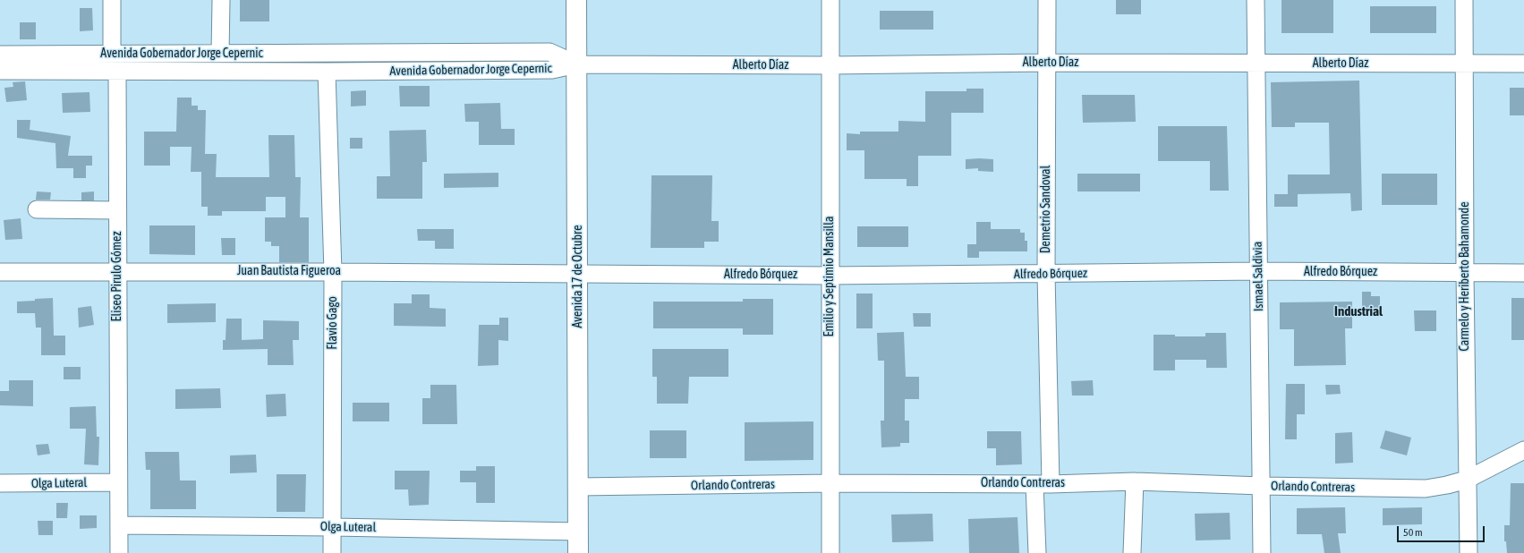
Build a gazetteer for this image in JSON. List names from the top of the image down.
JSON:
{
  "streets": {
    "main road": ["Avenida 17 de Octubre"],
    "street": [
      "Avenida Gobernador Jorge Cepernic",
      "Alberto Díaz",
      "Demetrio Sandoval",
      "Juan Bautista Figueroa",
      "Alfredo Bórquez",
      "Eliseo Pirulo Gómez",
      "Emilio y Septimio Mansilla",
      "Ismael Saldivia",
      "Carmelo y Heriberto Bahamonde",
      "Flavio Gago",
      "Olga Luteral",
      "Orlando Contreras"
    ]
  },
  "crossings": [
    ["Avenida Gobernador Jorge Cepernic", "Alberto Díaz"],
    ["Avenida Gobernador Jorge Cepernic", "Eliseo Pirulo Gómez"],
    ["Avenida Gobernador Jorge Cepernic", "Avenida 17 de Octubre"],
    ["Avenida Gobernador Jorge Cepernic", "Flavio Gago"],
    ["Alberto Díaz", "Demetrio Sandoval"],
    ["Alberto Díaz", "Avenida 17 de Octubre"],
    ["Alberto Díaz", "Emilio y Septimio Mansilla"],
    ["Alberto Díaz", "Ismael Saldivia"],
    ["Alberto Díaz", "Carmelo y Heriberto Bahamonde"],
    ["Demetrio Sandoval", "Alfredo Bórquez"],
    ["Demetrio Sandoval", "Orlando Contreras"],
    ["Juan Bautista Figueroa", "Alfredo Bórquez"],
    ["Juan Bautista Figueroa", "Eliseo Pirulo Gómez"],
    ["Juan Bautista Figueroa", "Avenida 17 de Octubre"],
    ["Juan Bautista Figueroa", "Flavio Gago"],
    ["Alfredo Bórquez", "Avenida 17 de Octubre"],
    ["Alfredo Bórquez", "Emilio y Septimio Mansilla"],
    ["Alfredo Bórquez", "Ismael Saldivia"],
    ["Alfredo Bórquez", "Carmelo y Heriberto Bahamonde"],
    ["Eliseo Pirulo Gómez", "Olga Luteral"],
    ["Avenida 17 de Octubre", "Olga Luteral"],
    ["Avenida 17 de Octubre", "Orlando Contreras"],
    ["Emilio y Septimio Mansilla", "Orlando Contreras"],
    ["Ismael Saldivia", "Orlando Contreras"],
    ["Carmelo y Heriberto Bahamonde", "Orlando Contreras"],
    ["Flavio Gago", "Olga Luteral"]
  ],
  "districts": ["Industrial"],
  "scale_bar": "50 m"
}
